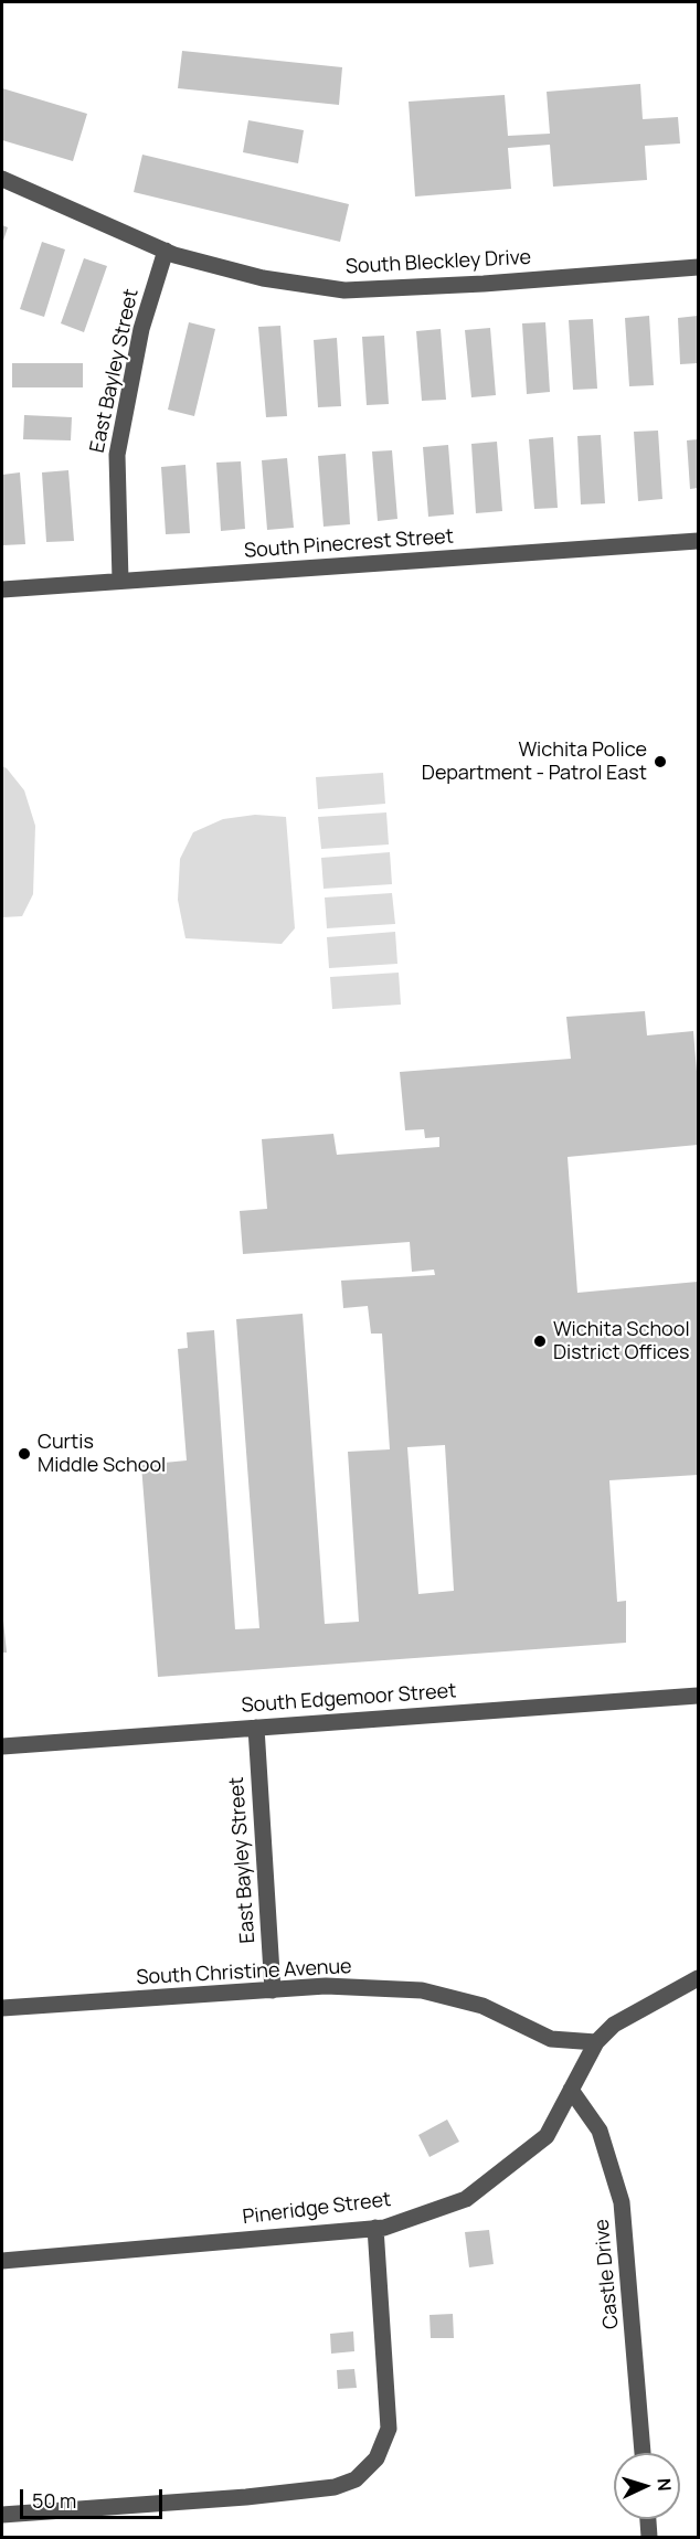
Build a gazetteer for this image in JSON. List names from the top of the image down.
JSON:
{
  "streets": {
    "street": [
      "South Bleckley Drive",
      "East Bayley Street",
      "South Pinecrest Street",
      "South Edgemoor Street",
      "South Christine Avenue",
      "Pineridge Street",
      "Castle Drive"
    ]
  },
  "crossings": [
    ["South Bleckley Drive", "East Bayley Street"],
    ["East Bayley Street", "South Pinecrest Street"],
    ["East Bayley Street", "South Edgemoor Street"],
    ["East Bayley Street", "South Christine Avenue"],
    ["South Christine Avenue", "Pineridge Street"],
    ["Pineridge Street", "Castle Drive"]
  ],
  "places": ["Wichita Police Department - Patrol East", "Wichita School District Offices", "Curtis Middle School"],
  "scale_bar": "50 m",
  "north": "right"
}
